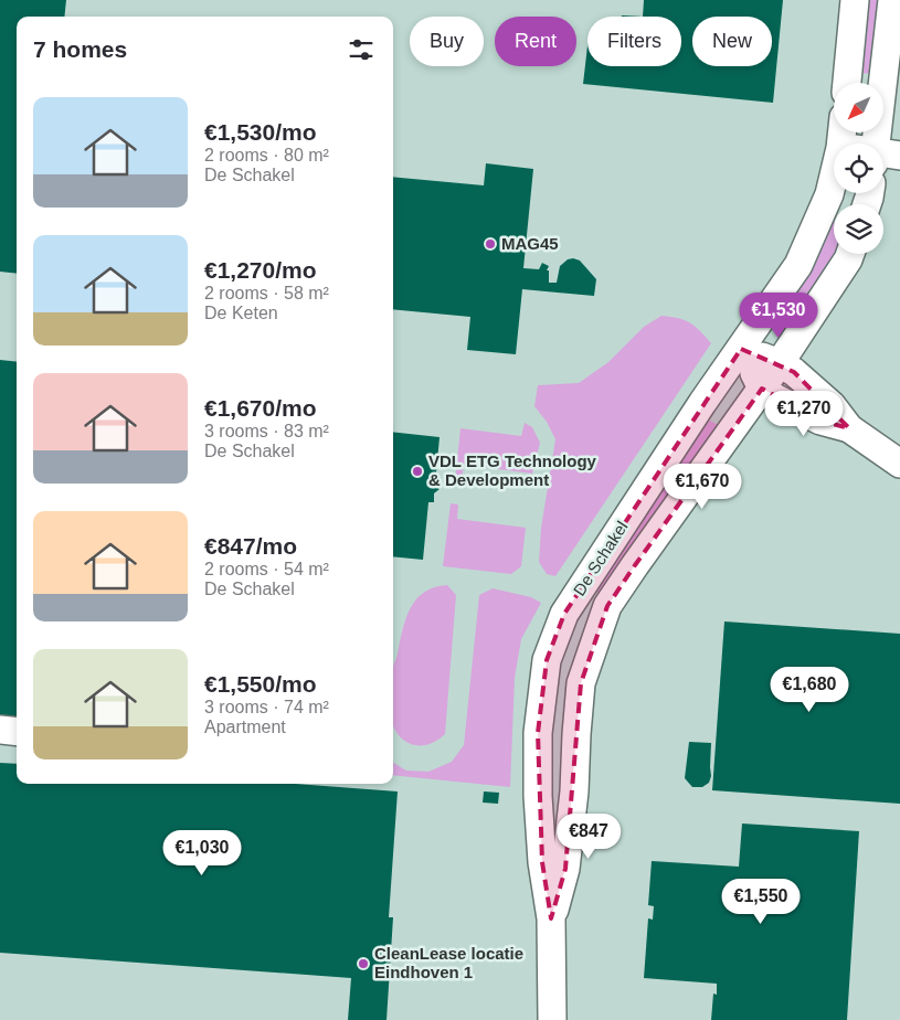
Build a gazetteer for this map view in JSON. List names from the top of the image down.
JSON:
{
  "streets": {
    "street": ["De Schakel"]
  },
  "places": ["MAG45", "VDL ETG Technology & Development", "CleanLease locatie Eindhoven 1"],
  "north": "bottom left",
  "page": {
    "chip": [
      "Buy",
      "Rent",
      "Filters",
      "New"
    ],
    "heading": "7 homes",
    "list": [
      {
        "name": "€1,530/mo",
        "note": "2 rooms · 80 m² · De Schakel"
      },
      {
        "name": "€1,270/mo",
        "note": "2 rooms · 58 m² · De Keten"
      },
      {
        "name": "€1,670/mo",
        "note": "3 rooms · 83 m² · De Schakel"
      },
      {
        "name": "€847/mo",
        "note": "2 rooms · 54 m² · De Schakel"
      },
      {
        "name": "€1,550/mo",
        "note": "3 rooms · 74 m² · Apartment"
      }
    ],
    "price": [
      "€1,530",
      "€1,270",
      "€1,670",
      "€1,680",
      "€847",
      "€1,030",
      "€1,550"
    ]
  }
}
